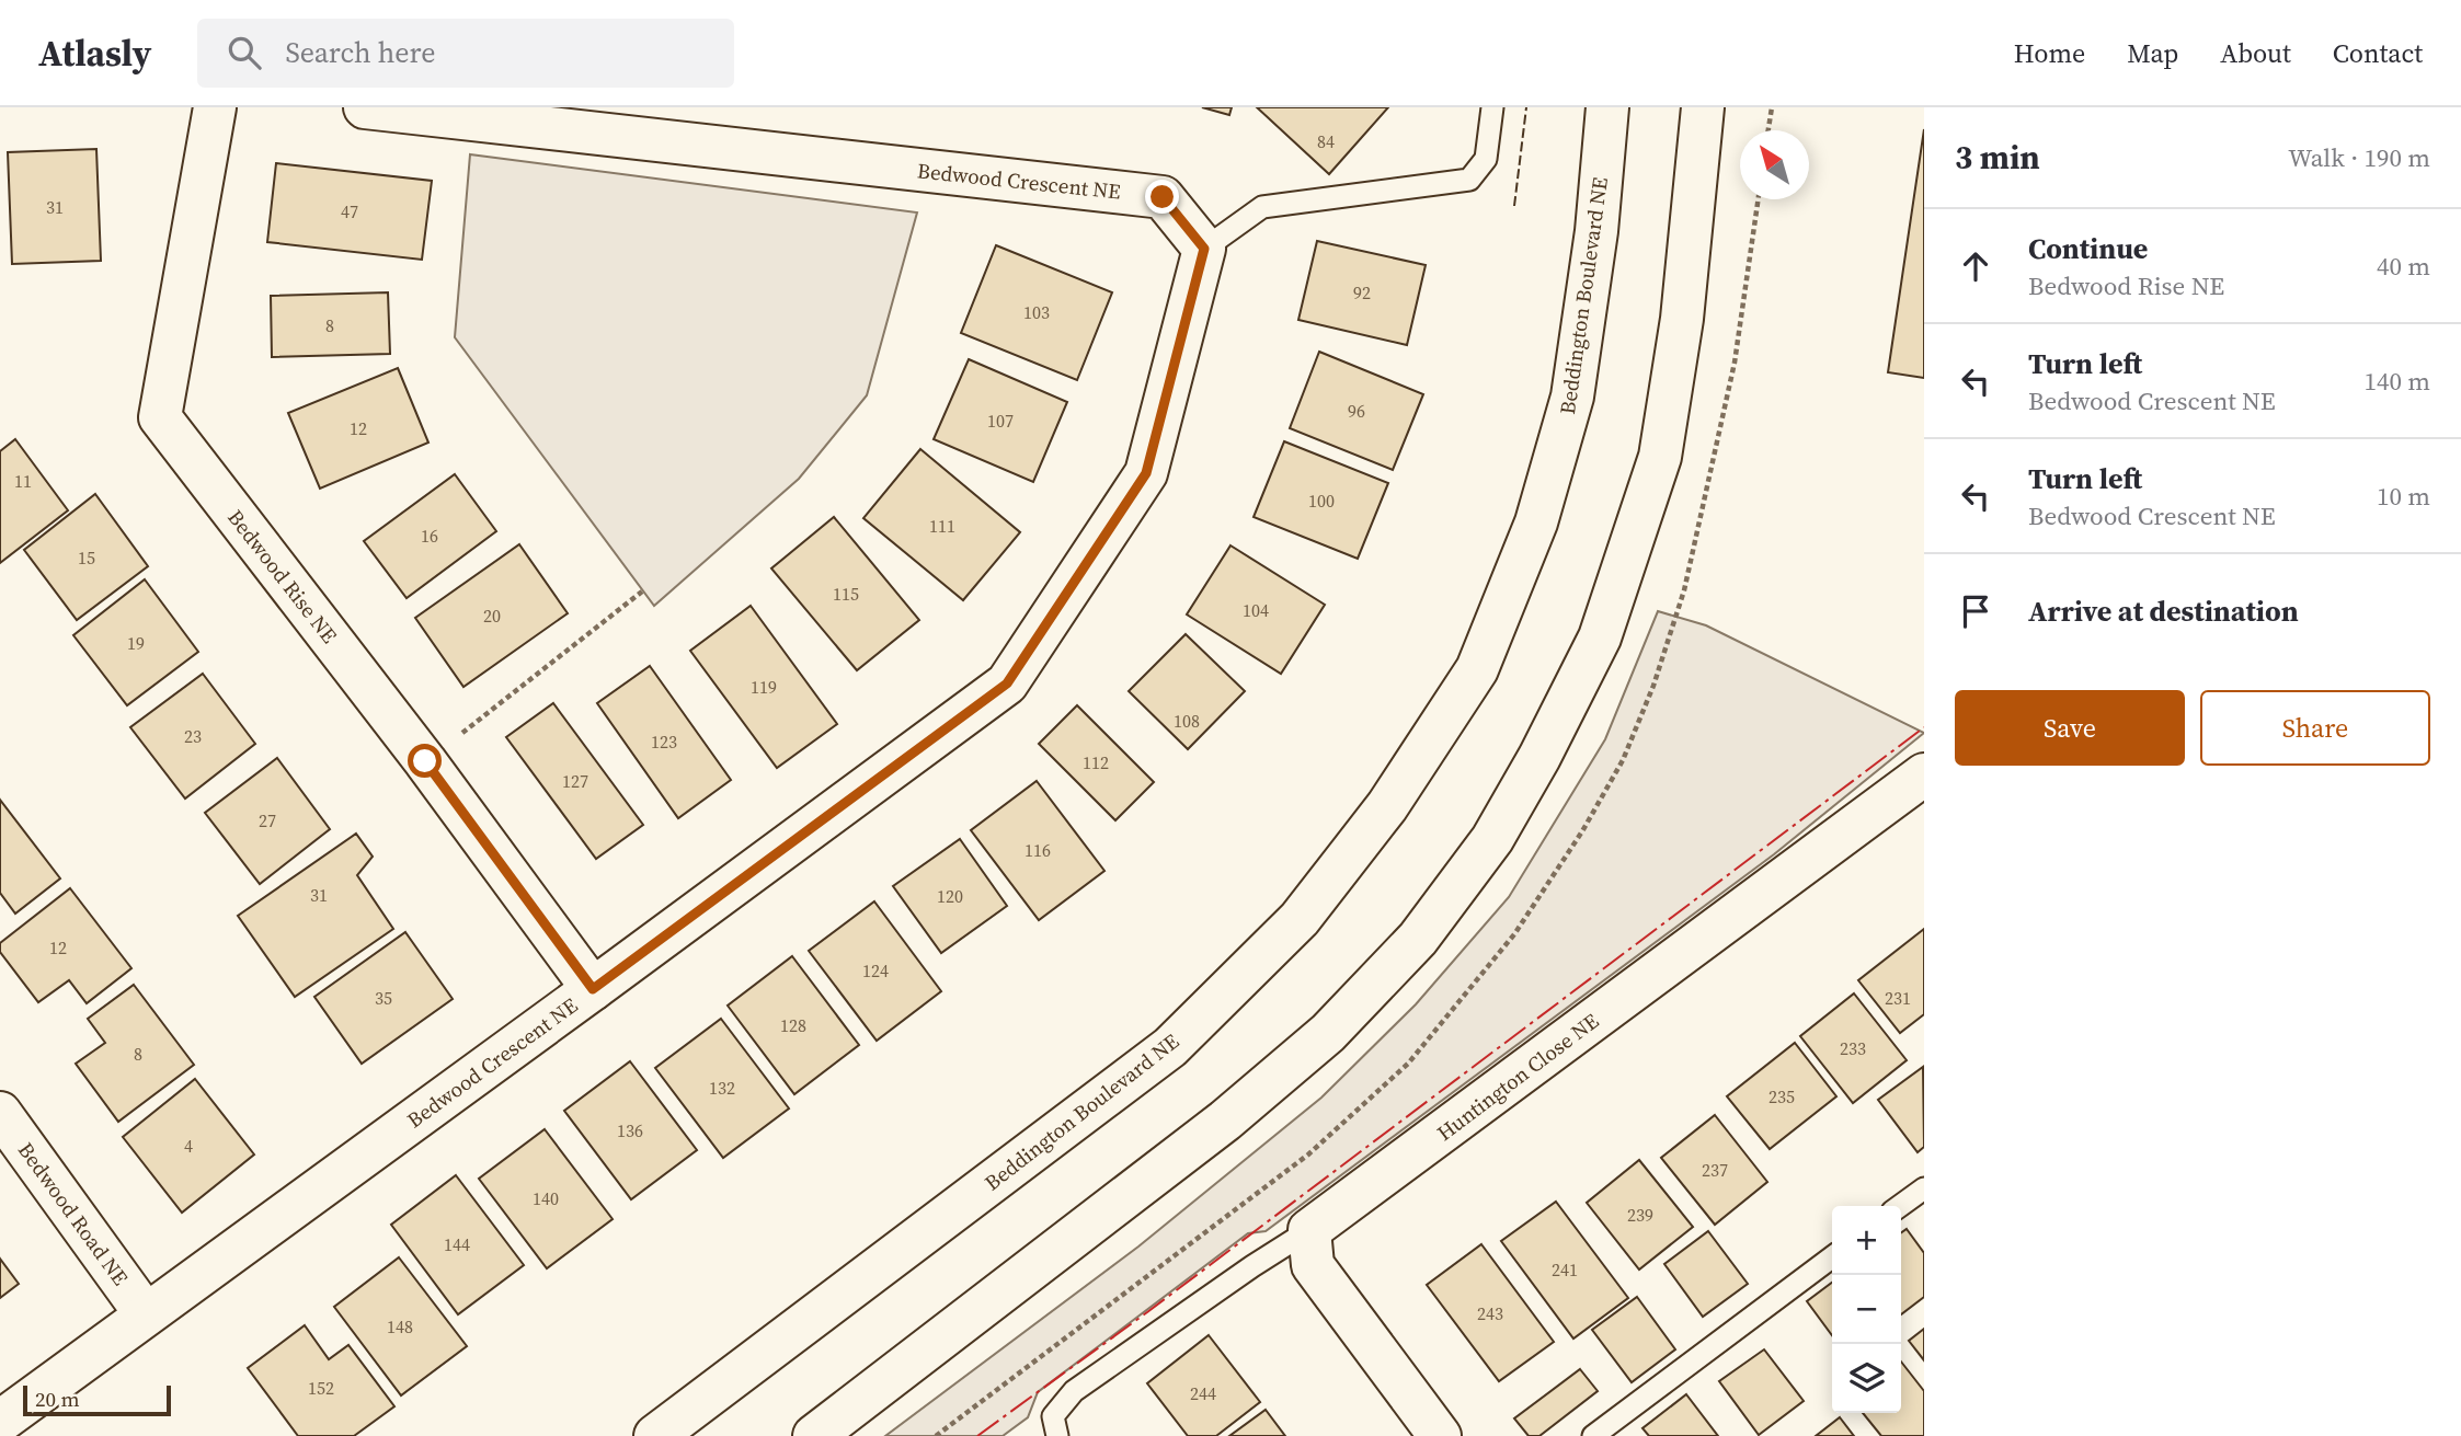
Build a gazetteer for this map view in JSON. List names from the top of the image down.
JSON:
{
  "streets": {
    "street": [
      "Bedwood Crescent NE",
      "Beddington Boulevard NE",
      "Bedwood Rise NE",
      "Huntington Close NE",
      "Bedwood Road NE"
    ]
  },
  "crossings": [
    ["Bedwood Crescent NE", "Bedwood Rise NE"],
    ["Bedwood Crescent NE", "Bedwood Road NE"]
  ],
  "house_numbers": [
    "84",
    "31",
    "47",
    "92",
    "103",
    "8",
    "96",
    "107",
    "12",
    "11",
    "100",
    "111",
    "16",
    "15",
    "115",
    "104",
    "20",
    "19",
    "119",
    "108",
    "23",
    "123",
    "112",
    "127",
    "27",
    "116",
    "31",
    "120",
    "12",
    "124",
    "35",
    "231",
    "128",
    "233",
    "8",
    "132",
    "235",
    "136",
    "4",
    "237",
    "140",
    "239",
    "144",
    "241",
    "243",
    "148",
    "152",
    "244"
  ],
  "scale_bar": "20 m",
  "north": "top left",
  "page": {
    "header": "Atlasly",
    "search": "Search here",
    "nav": [
      "Home",
      "Map",
      "About",
      "Contact"
    ],
    "heading": ["3 min", "Walk · 190 m"],
    "list": [
      ["Continue", "Bedwood Rise NE", "40 m"],
      ["Turn left", "Bedwood Crescent NE", "140 m"],
      ["Turn left", "Bedwood Crescent NE", "10 m"],
      "Arrive at destination"
    ],
    "buttons": ["Save", "Share"],
    "map_buttons": ["+", "−"],
    "scale": "20 m"
  }
}
